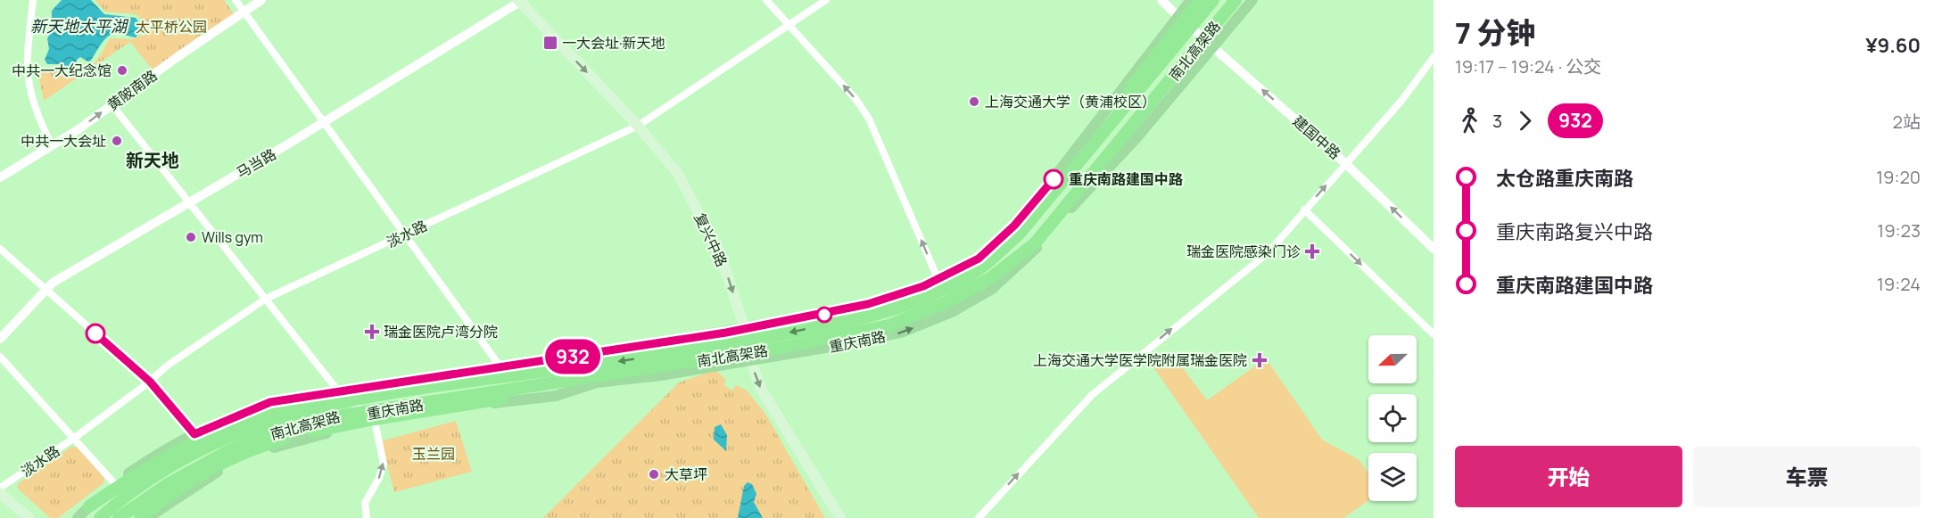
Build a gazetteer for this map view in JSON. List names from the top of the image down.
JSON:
{
  "streets": {
    "highway": ["南北高架路"],
    "main road": ["复兴中路", "重庆南路"],
    "street": [
      "黄陂南路",
      "建国中路",
      "马当路",
      "淡水路"
    ]
  },
  "crossings": [
    ["南北高架路", "重庆南路"],
    ["建国中路", "重庆南路"],
    ["马当路", "复兴中路"],
    ["淡水路", "复兴中路"],
    ["复兴中路", "重庆南路"]
  ],
  "one_way": ["复兴中路"],
  "districts": ["新天地"],
  "water": ["新天地太平湖"],
  "parks": ["太平桥公园", "玉兰园"],
  "places": {
    "transit": ["一大会址·新天地"],
    "other": [
      "中共一大纪念馆",
      "上海交通大学（黄浦校区）",
      "中共一大会址",
      "重庆南路建国中路",
      "Wills gym",
      "大草坪"
    ],
    "health": ["瑞金医院感染门诊", "瑞金医院卢湾分院", "上海交通大学医学院附属瑞金医院"]
  },
  "lines": ["bus line 932"],
  "north": "left",
  "page": {
    "on_map": "932",
    "heading": ["7 分钟", "19:17 – 19:24 · 公交", "¥9.60"],
    "legs": ["3", "932", "2站"],
    "list": [
      {
        "name": "太仓路重庆南路",
        "value": "19:20"
      },
      {
        "name": "重庆南路复兴中路",
        "value": "19:23"
      },
      {
        "name": "重庆南路建国中路",
        "value": "19:24"
      }
    ],
    "buttons": ["开始", "车票"]
  }
}
